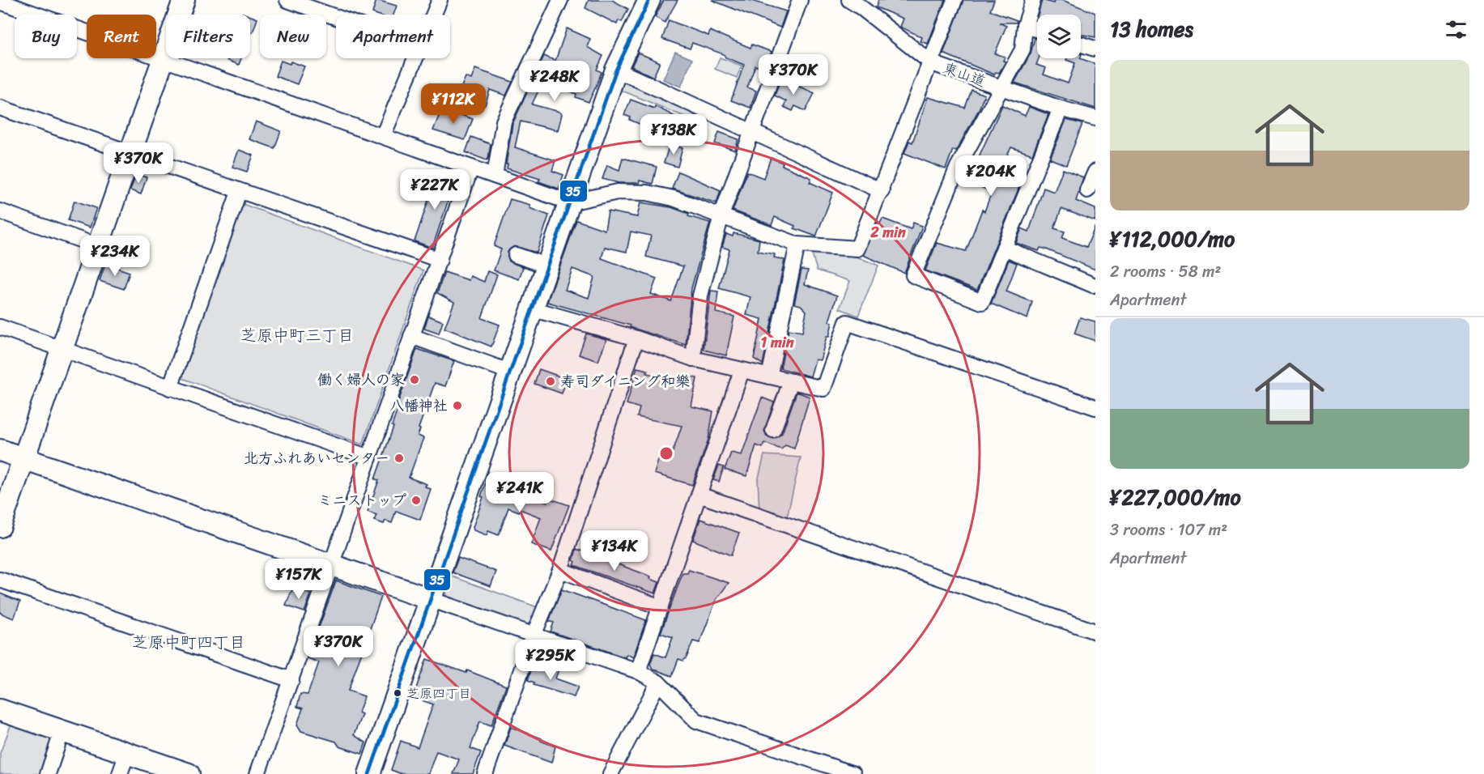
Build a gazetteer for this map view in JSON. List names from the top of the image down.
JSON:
{
  "streets": {
    "street": ["東山道"]
  },
  "districts": ["芝原中町三丁目", "芝原中町四丁目"],
  "places": [
    "働く婦人の家",
    "寿司ダイニング和樂",
    "八幡神社",
    "北方ふれあいセンター",
    "ミニストップ",
    "芝原四丁目"
  ],
  "lines": ["transit line 35"],
  "page": {
    "heading": "13 homes",
    "chip": [
      "Buy",
      "Rent",
      "Filters",
      "New",
      "Apartment"
    ],
    "price": [
      "¥370K",
      "¥248K",
      "¥112K",
      "¥138K",
      "¥370K",
      "¥204K",
      "¥227K",
      "¥234K",
      "¥241K",
      "¥134K",
      "¥157K",
      "¥370K",
      "¥295K"
    ],
    "list": [
      {
        "name": "¥112,000/mo",
        "note": "2 rooms · 58 m² · Apartment"
      },
      {
        "name": "¥227,000/mo",
        "note": "3 rooms · 107 m² · Apartment"
      }
    ]
  },
  "rings": ["2 min", "1 min"]
}
